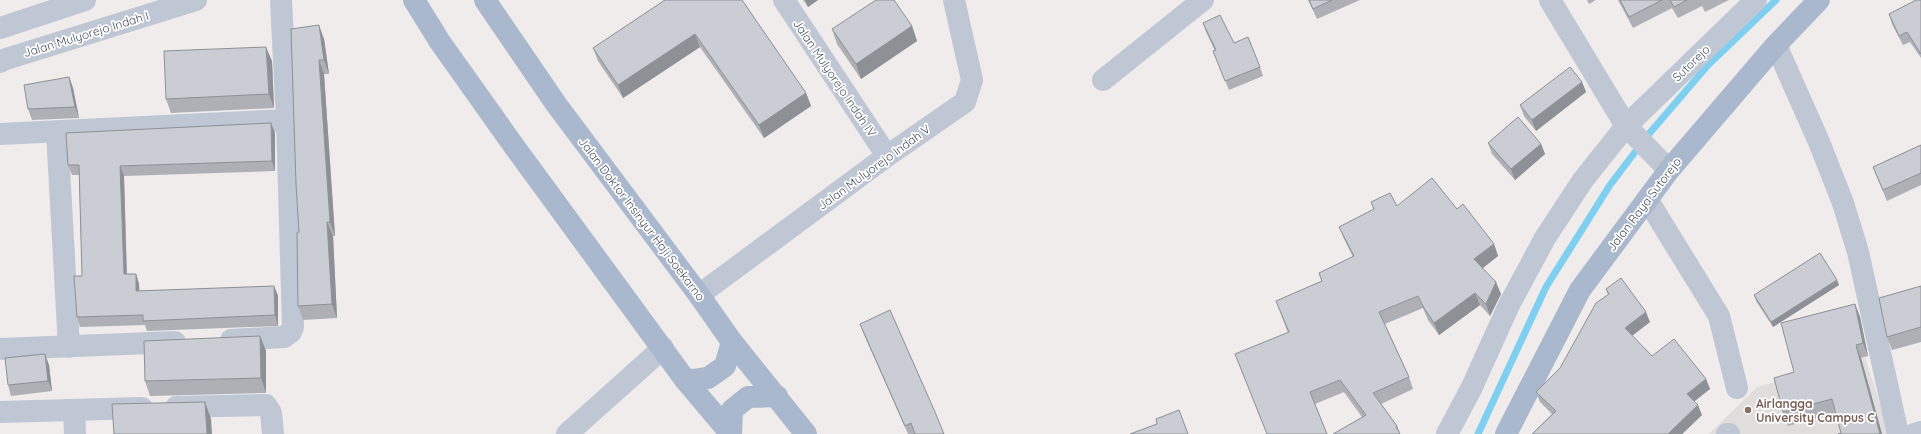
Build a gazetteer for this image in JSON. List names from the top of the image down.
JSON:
{
  "streets": {
    "main road": ["Jalan Raya Sutorejo", "Jalan Doktor Insinyur Haji Soekarno"],
    "street": [
      "Jalan Mulyorejo Indah I",
      "Sutorejo",
      "Jalan Mulyorejo Indah IV",
      "Jalan Mulyorejo Indah V"
    ]
  },
  "crossings": [
    ["Jalan Mulyorejo Indah IV", "Jalan Mulyorejo Indah V"],
    ["Jalan Mulyorejo Indah V", "Jalan Doktor Insinyur Haji Soekarno"]
  ],
  "places": ["Airlangga University Campus C"]
}
